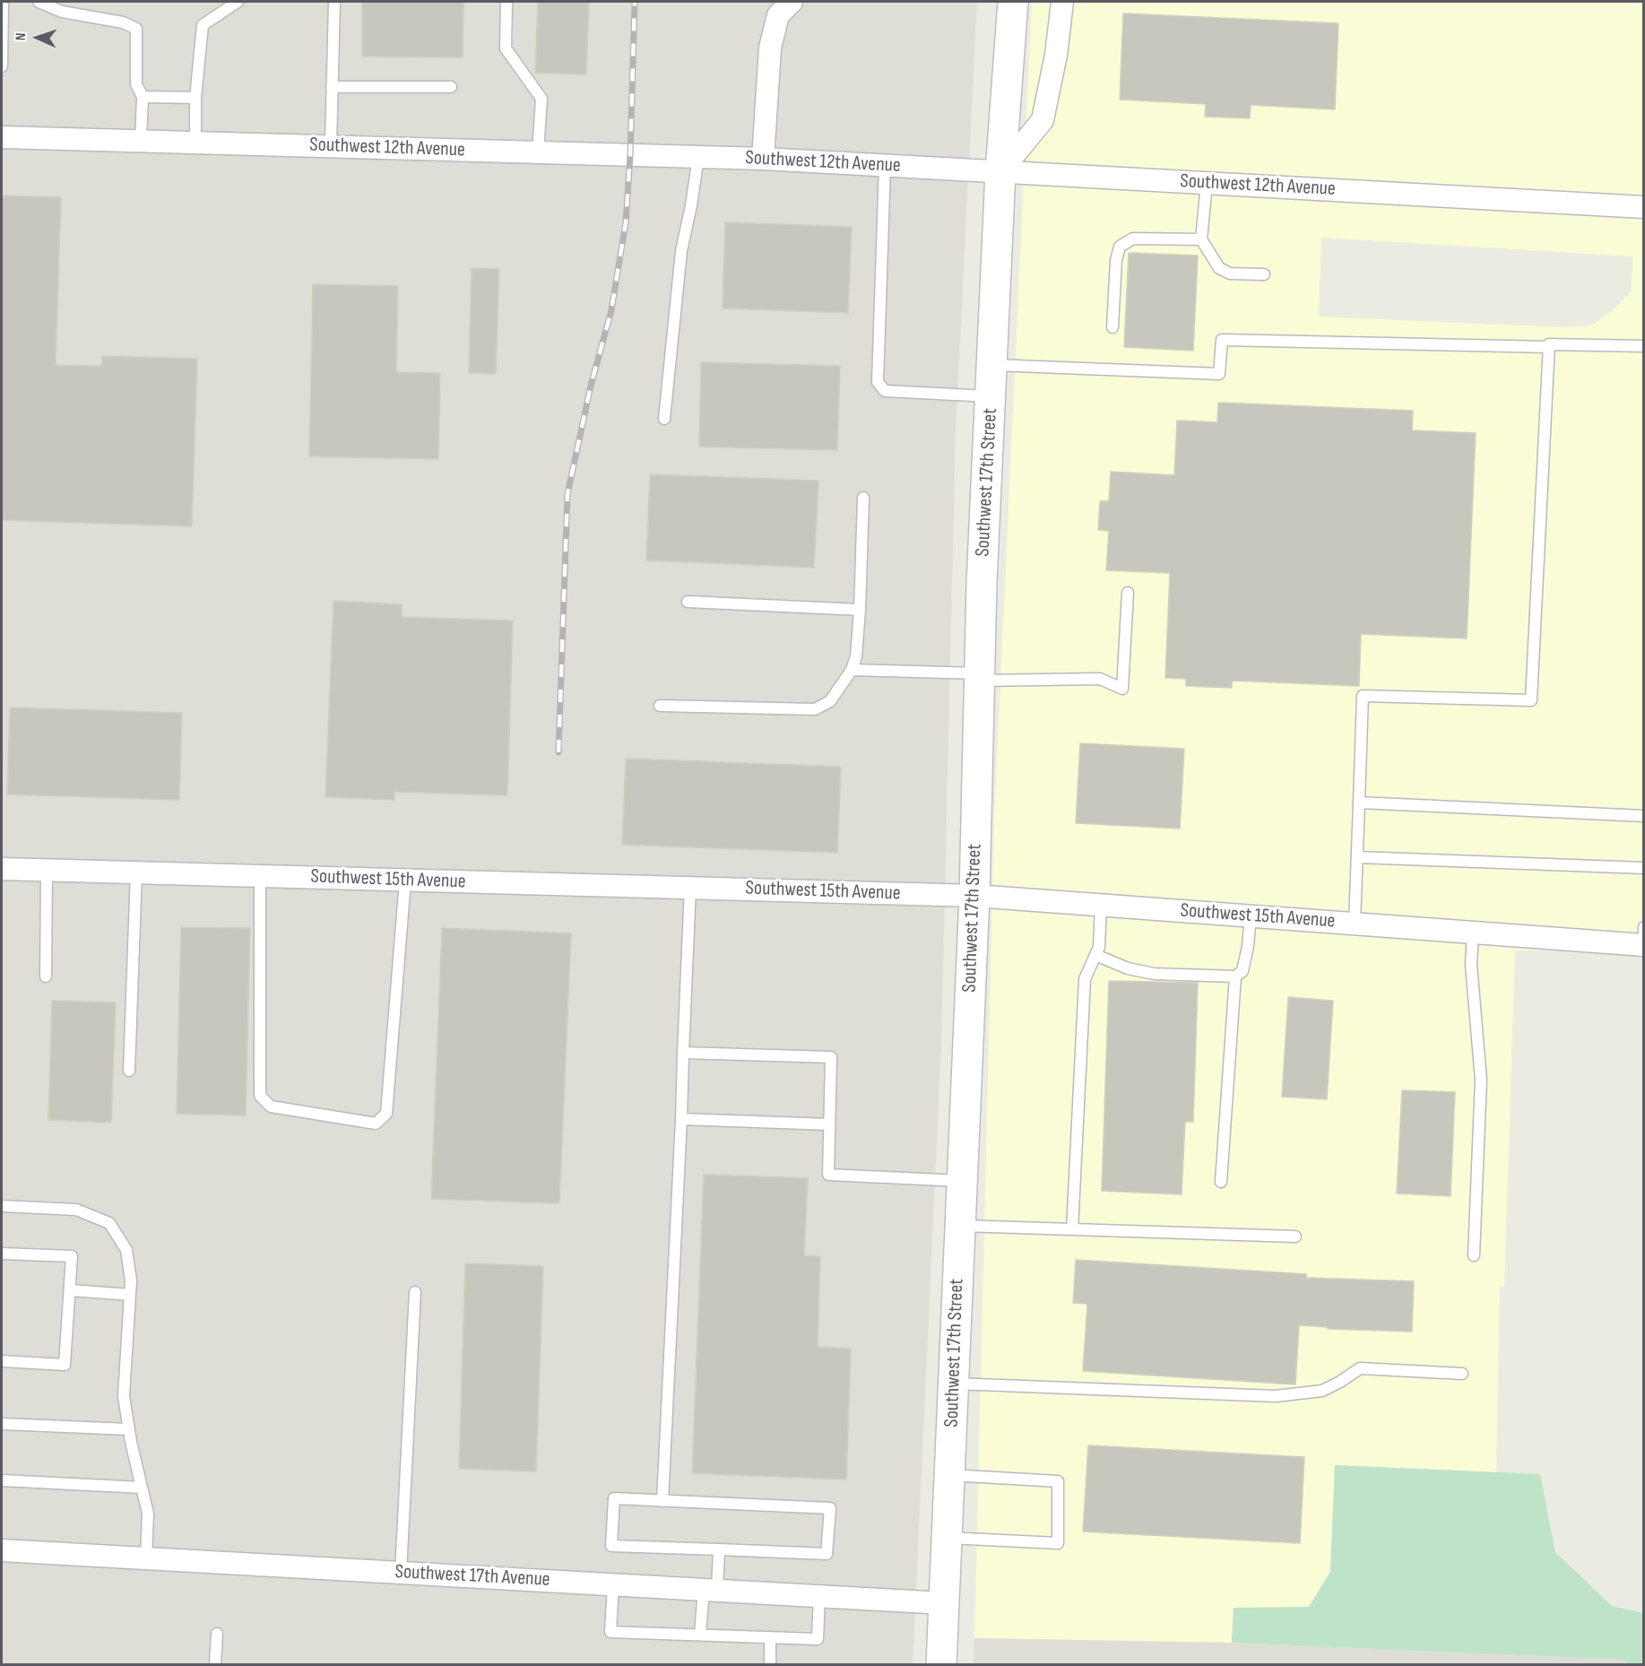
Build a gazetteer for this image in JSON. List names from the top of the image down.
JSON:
{
  "streets": {
    "main road": ["Southwest 17th Street"],
    "street": ["Southwest 12th Avenue", "Southwest 15th Avenue", "Southwest 17th Avenue"]
  },
  "crossings": [
    ["Southwest 12th Avenue", "Southwest 17th Street"],
    ["Southwest 17th Street", "Southwest 15th Avenue"],
    ["Southwest 17th Street", "Southwest 17th Avenue"]
  ],
  "north": "left"
}
